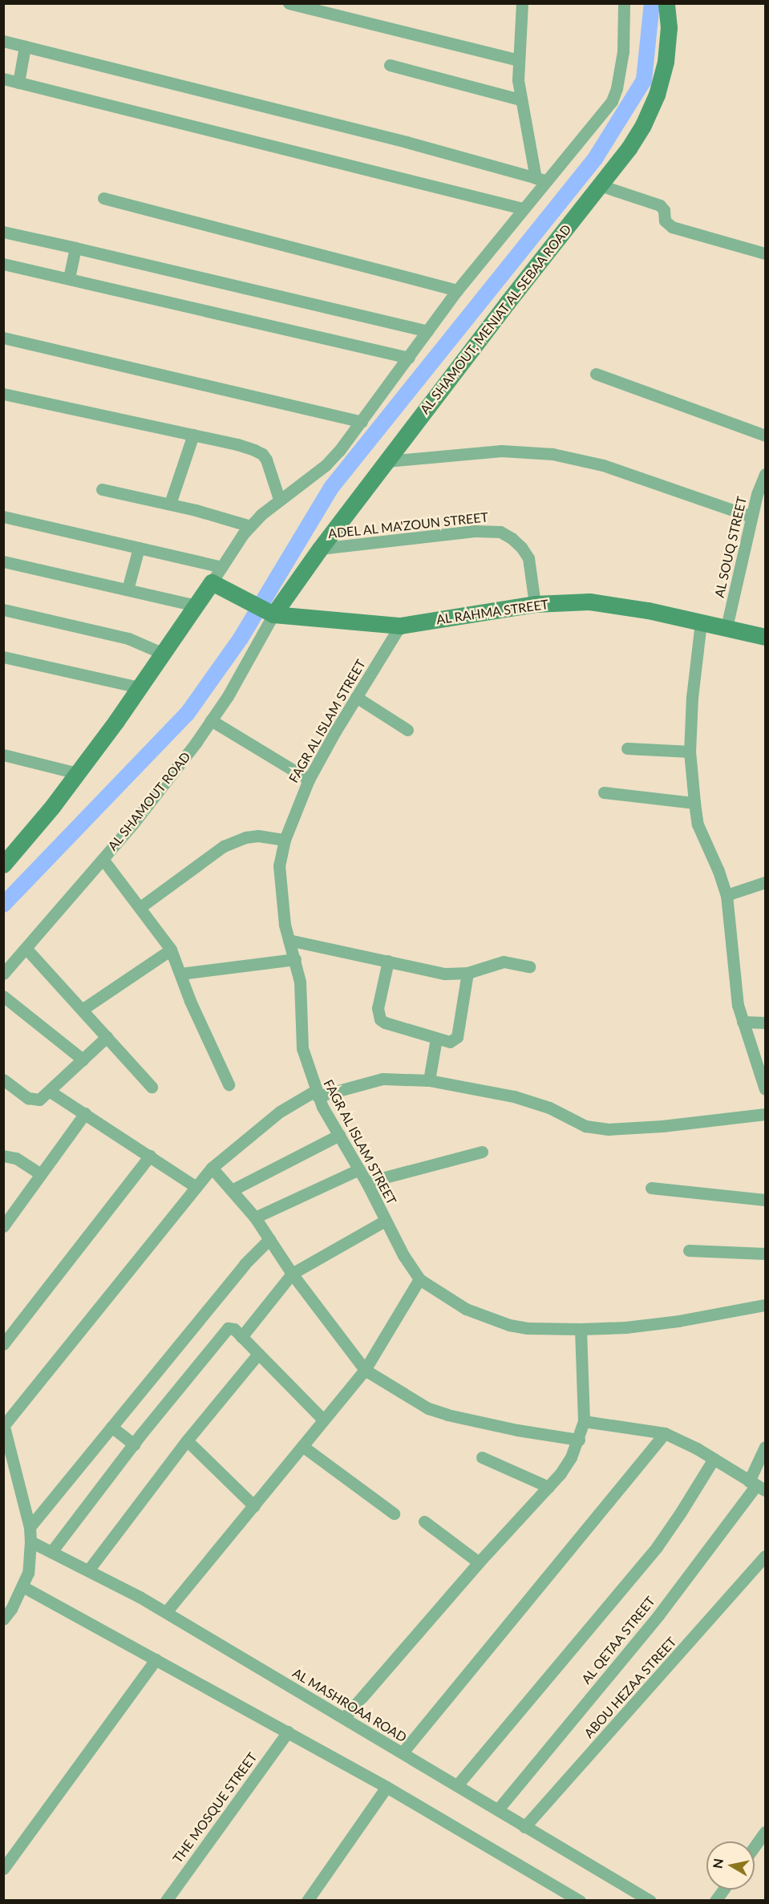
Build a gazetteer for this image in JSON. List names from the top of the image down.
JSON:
{
  "streets": {
    "street": [
      "AL SHAMOUT, MENIAT AL SEBAA ROAD",
      "ADEL AL MA'ZOUN STREET",
      "AL SOUQ STREET",
      "AL RAHMA STREET",
      "FAGR AL ISLAM STREET",
      "AL SHAMOUT ROAD",
      "AL QETAA STREET",
      "ABOU HEZAA STREET",
      "AL MASHROAA ROAD",
      "THE MOSQUE STREET"
    ]
  },
  "crossings": [
    ["AL SHAMOUT, MENIAT AL SEBAA ROAD", "ADEL AL MA'ZOUN STREET"],
    ["AL SHAMOUT, MENIAT AL SEBAA ROAD", "AL RAHMA STREET"],
    ["AL SHAMOUT, MENIAT AL SEBAA ROAD", "AL SHAMOUT ROAD"],
    ["ADEL AL MA'ZOUN STREET", "AL RAHMA STREET"],
    ["AL SOUQ STREET", "AL RAHMA STREET"],
    ["AL RAHMA STREET", "FAGR AL ISLAM STREET"],
    ["AL RAHMA STREET", "AL SHAMOUT ROAD"],
    ["AL QETAA STREET", "AL MASHROAA ROAD"],
    ["ABOU HEZAA STREET", "AL MASHROAA ROAD"]
  ],
  "north": "left"
}
